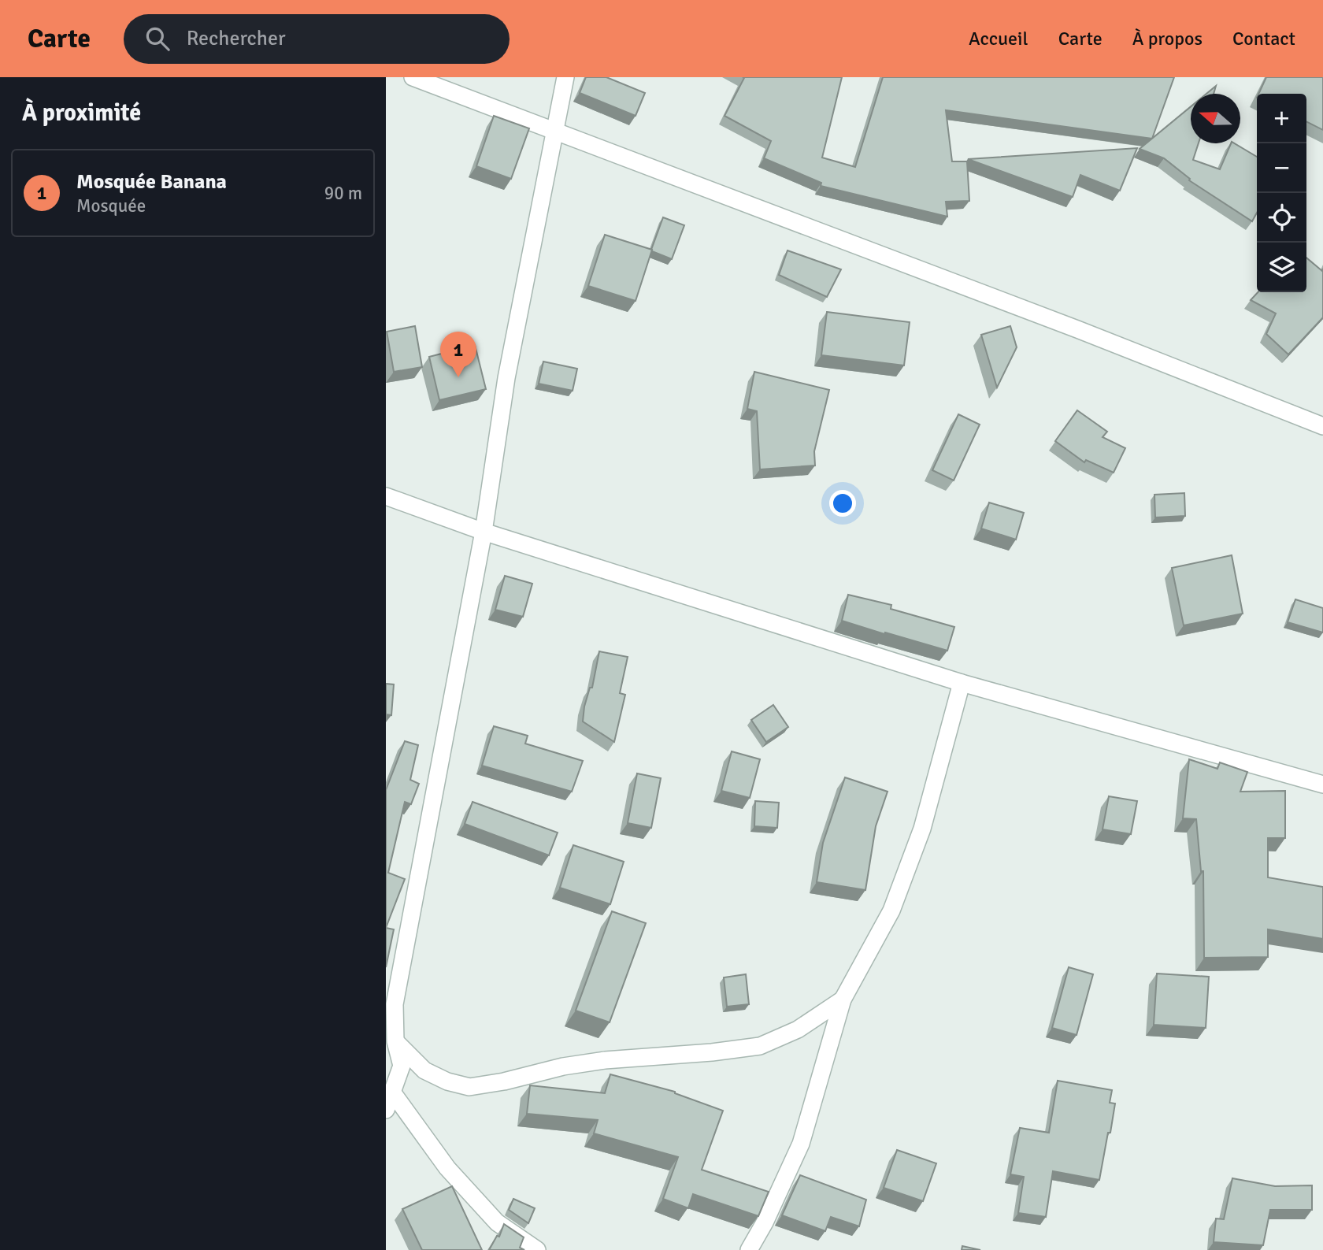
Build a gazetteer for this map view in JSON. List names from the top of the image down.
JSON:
{
  "north": "left",
  "page": {
    "header": "Carte",
    "search": "Rechercher",
    "nav": [
      "Accueil",
      "Carte",
      "À propos",
      "Contact"
    ],
    "heading": "À proximité",
    "map_buttons": ["+", "−"],
    "list": [
      {
        "mark": "1",
        "name": "Mosquée Banana",
        "note": "Mosquée",
        "value": "90 m"
      }
    ],
    "pins": "1"
  }
}
